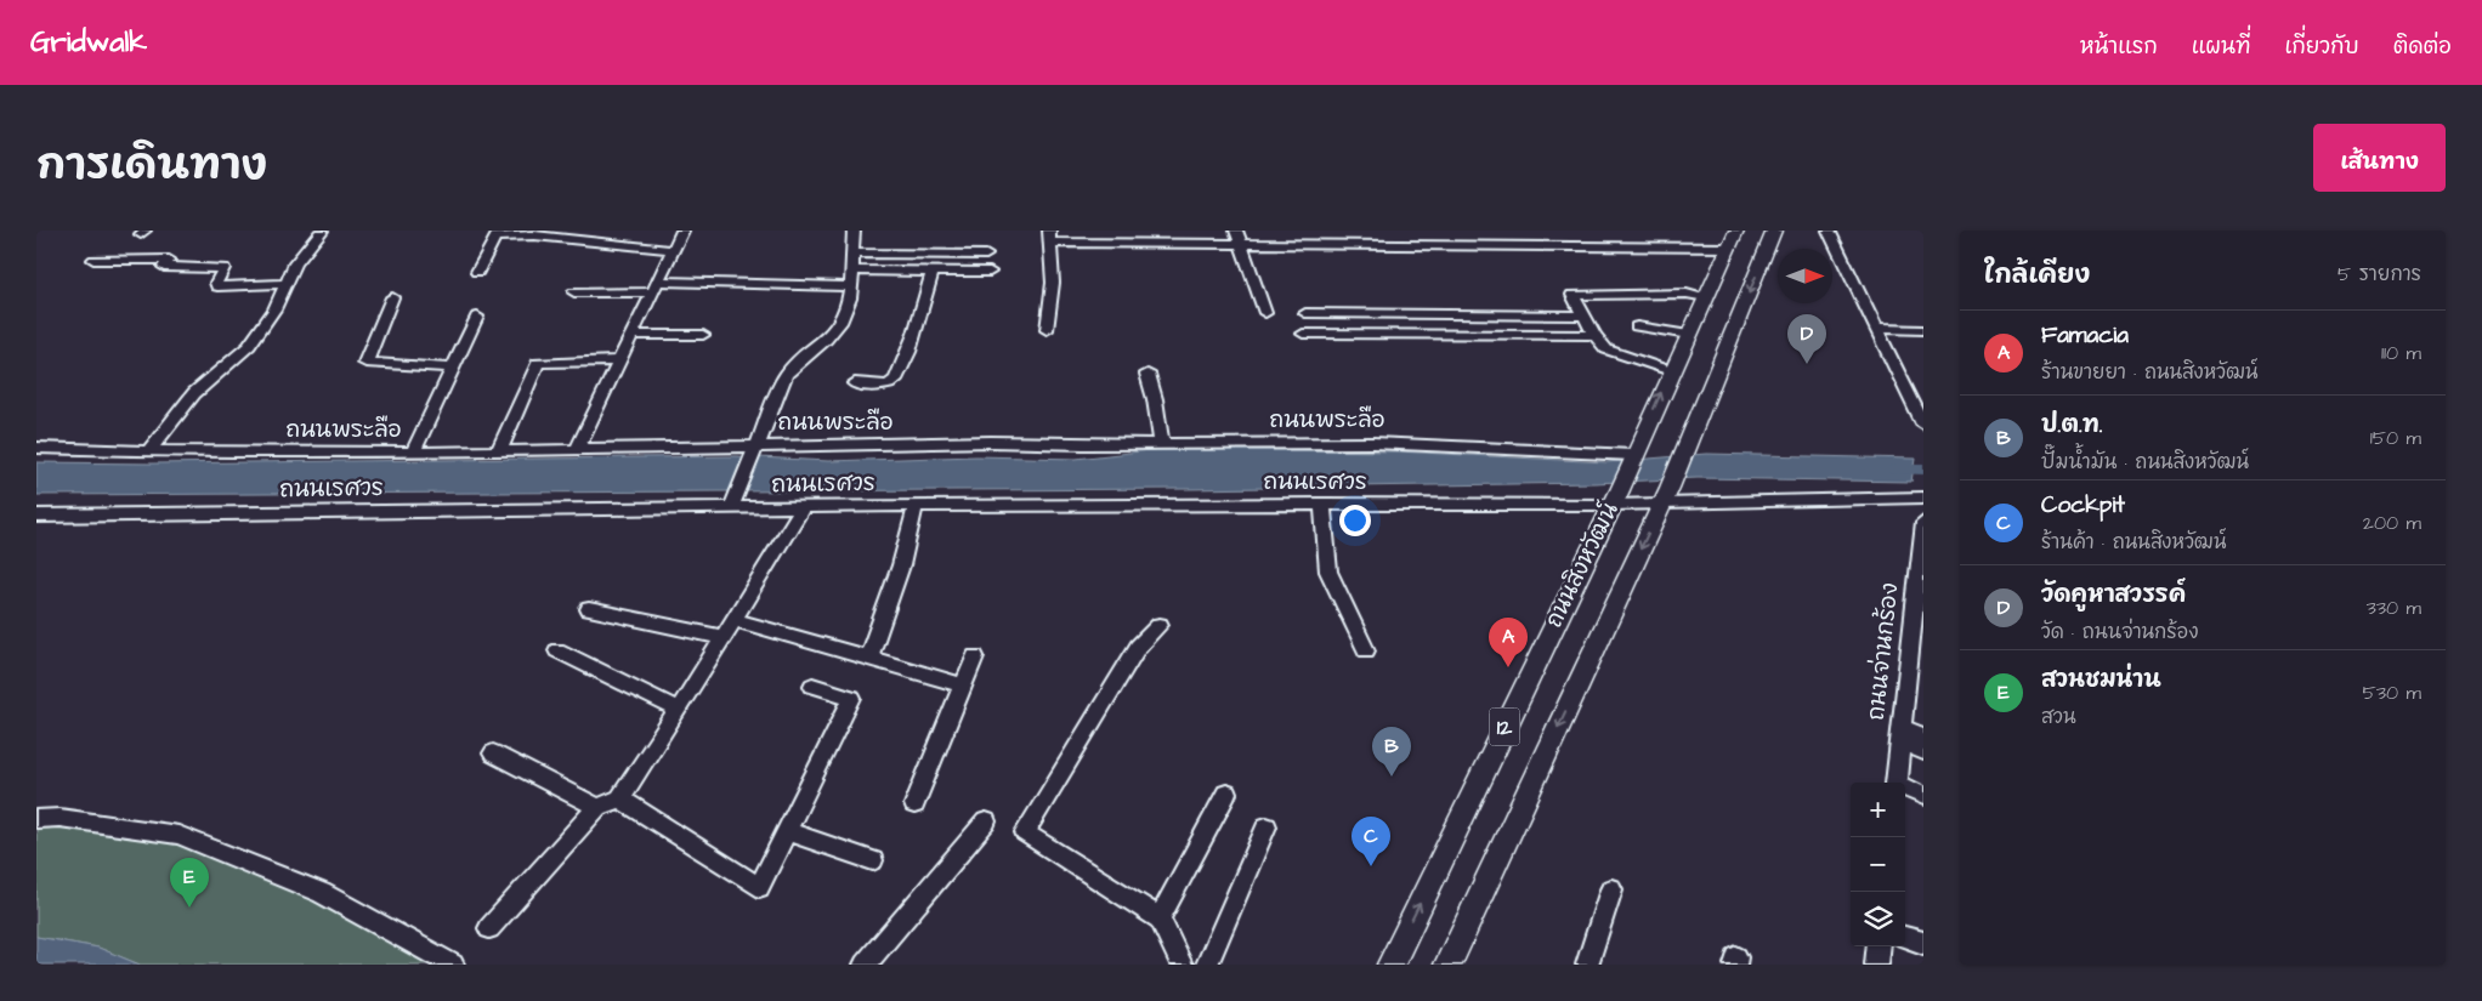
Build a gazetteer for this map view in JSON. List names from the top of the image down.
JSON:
{
  "streets": {
    "main road": ["ถนนสิงหวัฒน์", "12"],
    "street": ["ถนนพระลือ", "ถนนเรศวร", "ถนนจ่านกร้อง"]
  },
  "crossings": [
    ["ถนนพระลือ", "ถนนสิงหวัฒน์"],
    ["ถนนเรศวร", "ถนนสิงหวัฒน์"]
  ],
  "north": "right",
  "page": {
    "header": "Gridwalk",
    "nav": [
      "หน้าแรก",
      "แผนที่",
      "เกี่ยวกับ",
      "ติดต่อ"
    ],
    "title": "การเดินทาง",
    "buttons": "เส้นทาง",
    "heading": ["ใกล้เคียง", "5 รายการ"],
    "list": [
      {
        "mark": "A",
        "name": "Famacia",
        "note": "ร้านขายยา · ถนนสิงหวัฒน์",
        "value": "110 m"
      },
      {
        "mark": "B",
        "name": "ป.ต.ท.",
        "note": "ปั๊มน้ำมัน · ถนนสิงหวัฒน์",
        "value": "150 m"
      },
      {
        "mark": "C",
        "name": "Cockpit",
        "note": "ร้านค้า · ถนนสิงหวัฒน์",
        "value": "200 m"
      },
      {
        "mark": "D",
        "name": "วัดคูหาสวรรค์",
        "note": "วัด · ถนนจ่านกร้อง",
        "value": "330 m"
      },
      {
        "mark": "E",
        "name": "สวนชมน่าน",
        "note": "สวน",
        "value": "530 m"
      }
    ],
    "pins": [
      "D",
      "A",
      "B",
      "C",
      "E"
    ],
    "map_buttons": ["+", "−"]
  }
}
